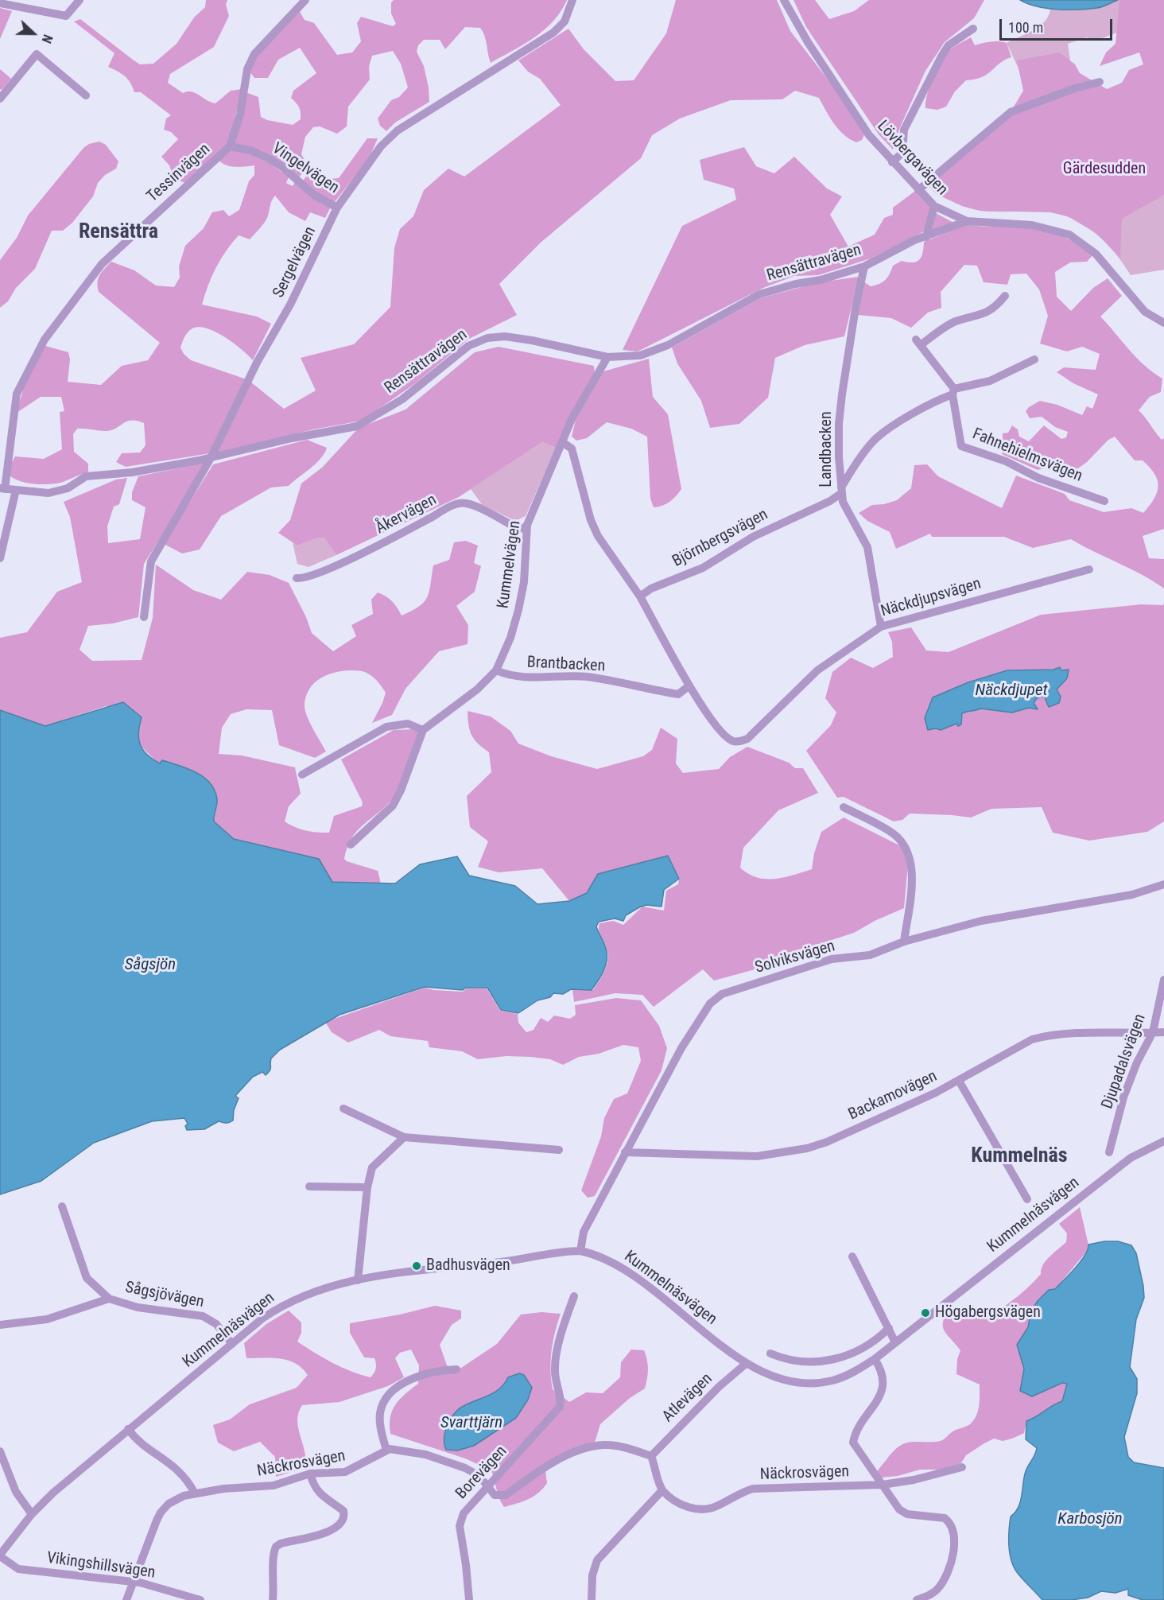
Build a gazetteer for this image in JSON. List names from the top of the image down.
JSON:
{
  "streets": {
    "street": [
      "Lövbergavägen",
      "Vingelvägen",
      "Tessinvägen",
      "Sergelvägen",
      "Rensättravägen",
      "Landbacken",
      "Fahnehielmsvägen",
      "Åkervägen",
      "Björnbergsvägen",
      "Kummelvägen",
      "Näckdjupsvägen",
      "Brantbacken",
      "Solviksvägen",
      "Djupadalsvägen",
      "Backamovägen",
      "Kummelnäsvägen",
      "Sågsjövägen",
      "Atlevägen",
      "Näckrosvägen",
      "Borevägen",
      "Vikingshillsvägen"
    ]
  },
  "crossings": [
    ["Lövbergavägen", "Rensättravägen"],
    ["Vingelvägen", "Tessinvägen"],
    ["Vingelvägen", "Sergelvägen"],
    ["Tessinvägen", "Rensättravägen"],
    ["Sergelvägen", "Rensättravägen"],
    ["Rensättravägen", "Landbacken"],
    ["Rensättravägen", "Kummelvägen"],
    ["Landbacken", "Björnbergsvägen"],
    ["Landbacken", "Näckdjupsvägen"],
    ["Fahnehielmsvägen", "Björnbergsvägen"],
    ["Åkervägen", "Kummelvägen"],
    ["Kummelvägen", "Brantbacken"],
    ["Näckdjupsvägen", "Brantbacken"],
    ["Solviksvägen", "Backamovägen"],
    ["Solviksvägen", "Kummelnäsvägen"],
    ["Djupadalsvägen", "Backamovägen"],
    ["Kummelnäsvägen", "Sågsjövägen"],
    ["Kummelnäsvägen", "Atlevägen"],
    ["Kummelnäsvägen", "Vikingshillsvägen"],
    ["Atlevägen", "Näckrosvägen"],
    ["Näckrosvägen", "Borevägen"],
    ["Näckrosvägen", "Vikingshillsvägen"]
  ],
  "districts": ["Rensättra", "Kummelnäs"],
  "water": [
    "Näckdjupet",
    "Sågsjön",
    "Svarttjärn",
    "Karbosjön"
  ],
  "parks": ["Gärdesudden"],
  "places": ["Badhusvägen", "Högabergsvägen"],
  "scale_bar": "100 m",
  "north": "right"
}
